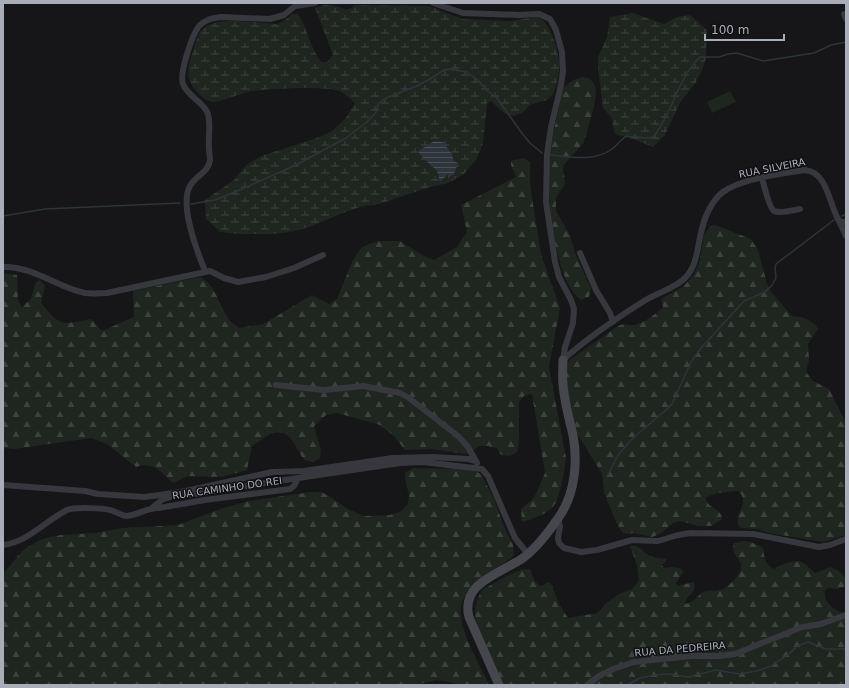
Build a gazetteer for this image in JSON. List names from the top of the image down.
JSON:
{
  "streets": {
    "street": ["RUA SILVEIRA", "RUA CAMINHO DO REI", "RUA DA PEDREIRA"]
  },
  "scale_bar": "100 m"
}
